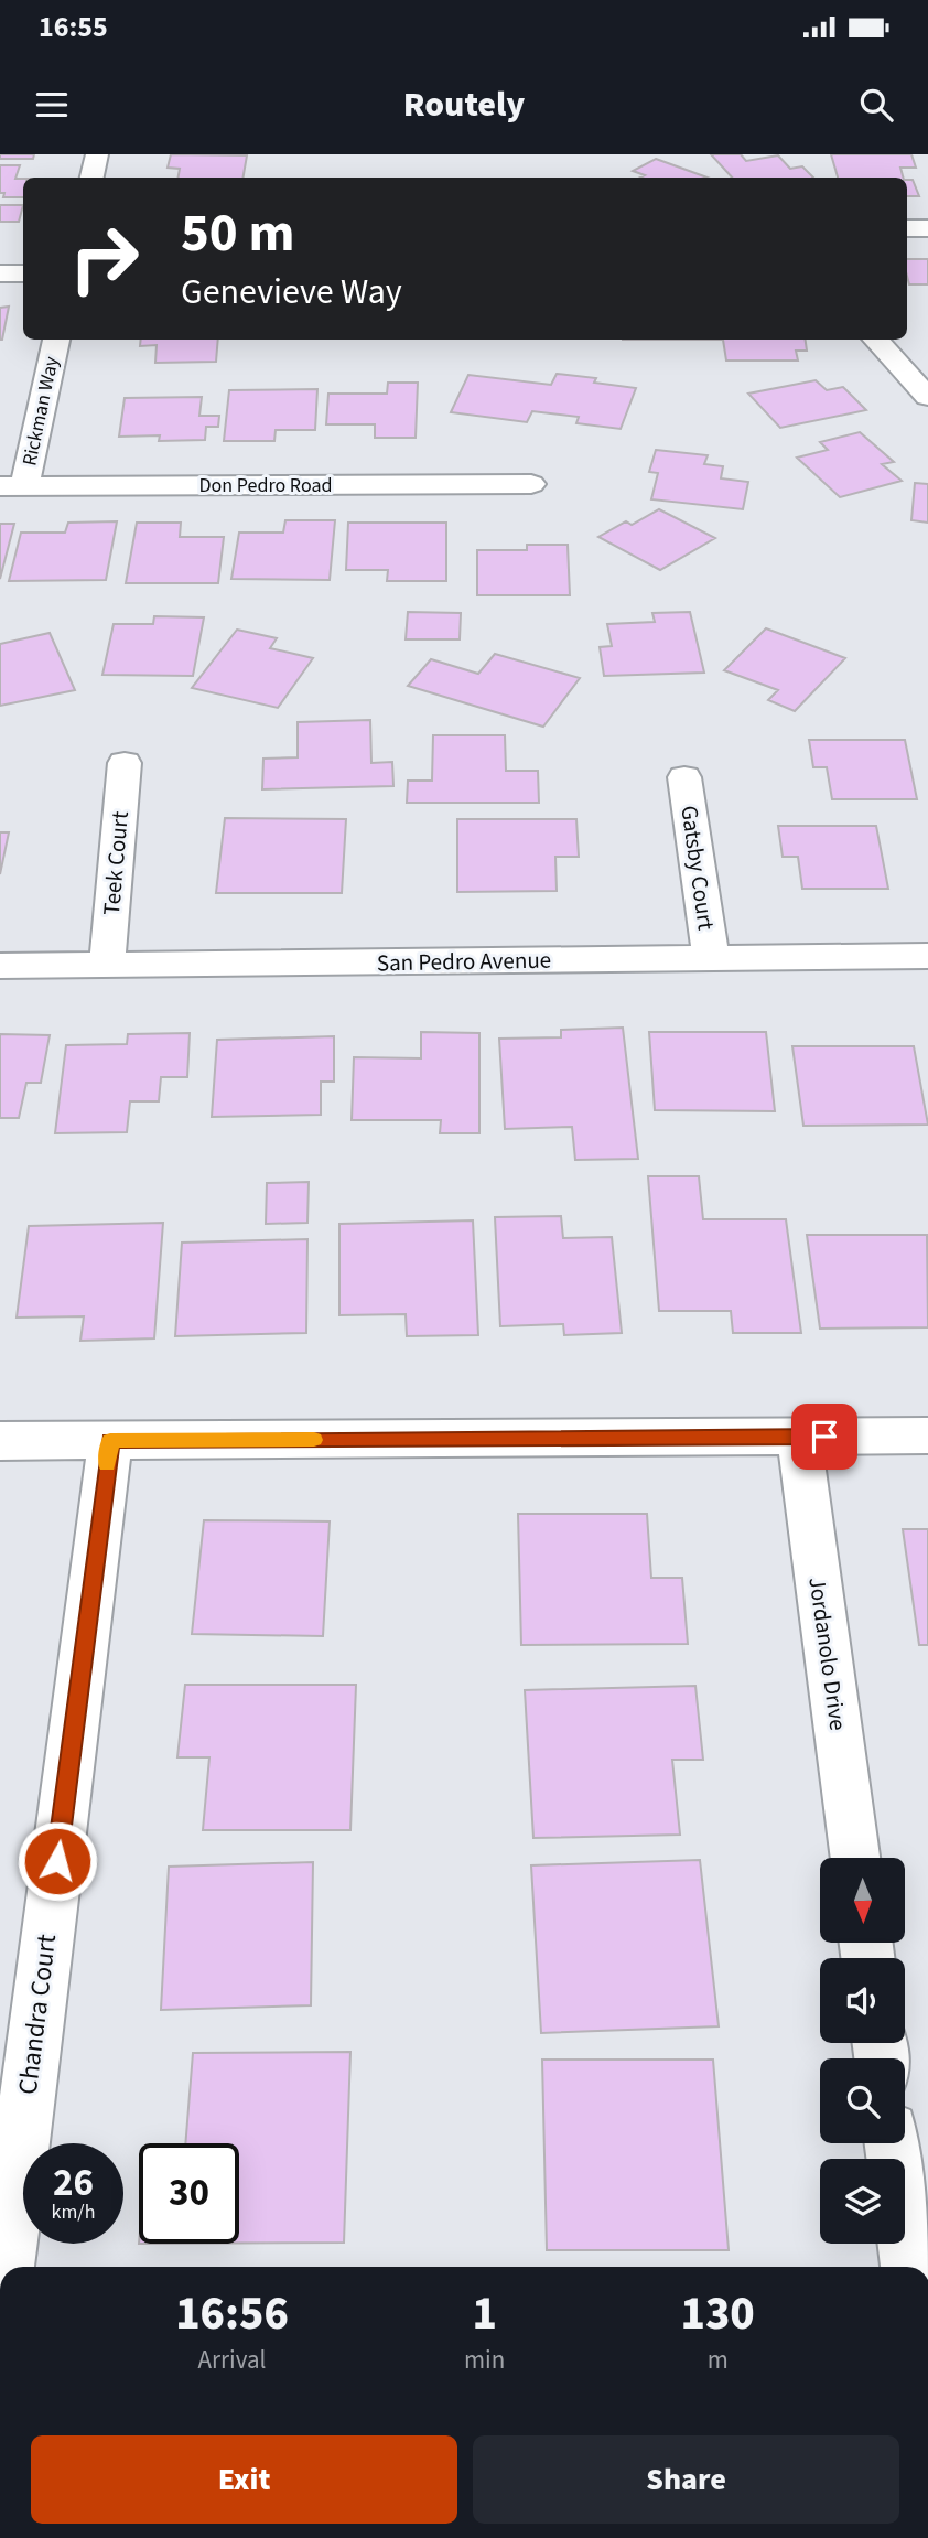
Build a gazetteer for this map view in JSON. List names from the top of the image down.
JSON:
{
  "streets": {
    "street": [
      "Rickman Way",
      "Don Pedro Road",
      "Teek Court",
      "Gatsby Court",
      "San Pedro Avenue",
      "Jordanolo Drive",
      "Chandra Court"
    ]
  },
  "crossings": [
    ["Rickman Way", "Don Pedro Road"],
    ["Teek Court", "San Pedro Avenue"],
    ["Gatsby Court", "San Pedro Avenue"]
  ],
  "north": "bottom",
  "page": {
    "status": "16:55",
    "header": "Routely",
    "turn": ["50 m", "Genevieve Way"],
    "speed": "26 km/h",
    "limit": "30",
    "eta": [
      "16:56",
      "Arrival",
      "1",
      "min",
      "130",
      "m"
    ],
    "buttons": ["Exit", "Share"]
  }
}
